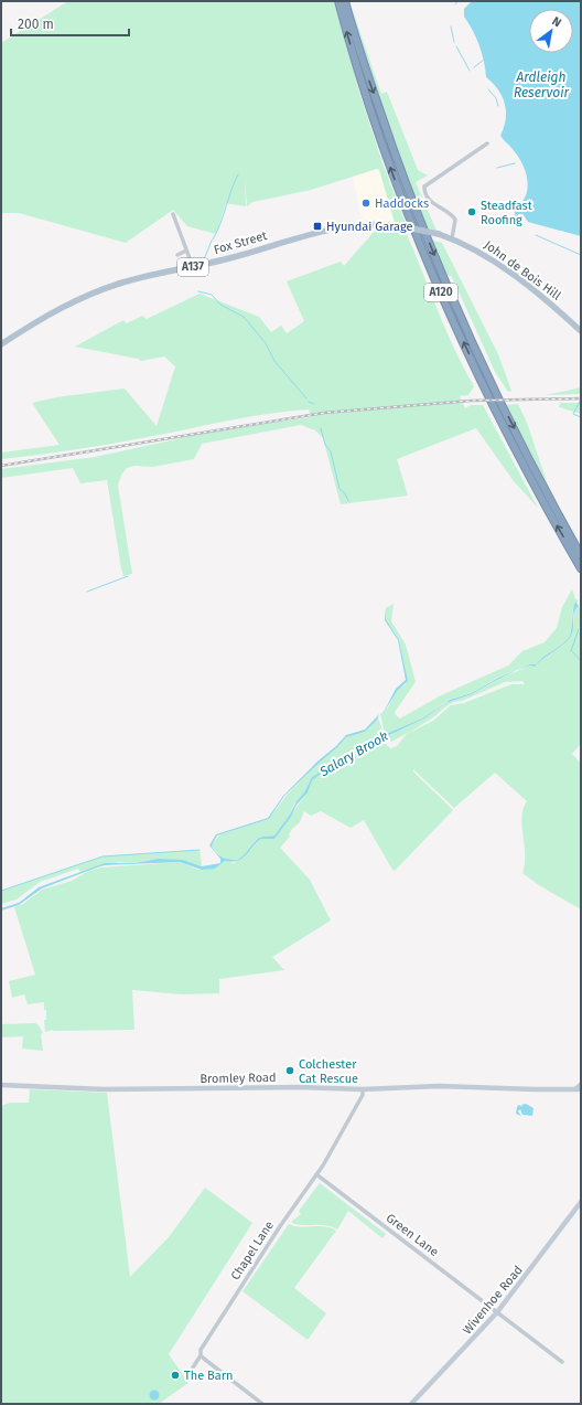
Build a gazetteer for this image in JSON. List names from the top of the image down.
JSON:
{
  "streets": {
    "highway": ["A120"],
    "main road": ["Fox Street", "A137", "John de Bois Hill"],
    "street": [
      "Bromley Road",
      "Green Lane",
      "Chapel Lane",
      "Wivenhoe Road"
    ]
  },
  "crossings": [
    ["Fox Street", "John de Bois Hill"],
    ["Bromley Road", "Chapel Lane"],
    ["Green Lane", "Chapel Lane"],
    ["Green Lane", "Wivenhoe Road"]
  ],
  "water": ["Ardleigh Reservoir", "Salary Brook"],
  "places": {
    "other": [
      "Haddocks",
      "Steadfast Roofing",
      "Colchester Cat Rescue",
      "The Barn"
    ],
    "transit": ["Hyundai Garage"]
  },
  "scale_bar": "200 m",
  "north": "top right"
}
